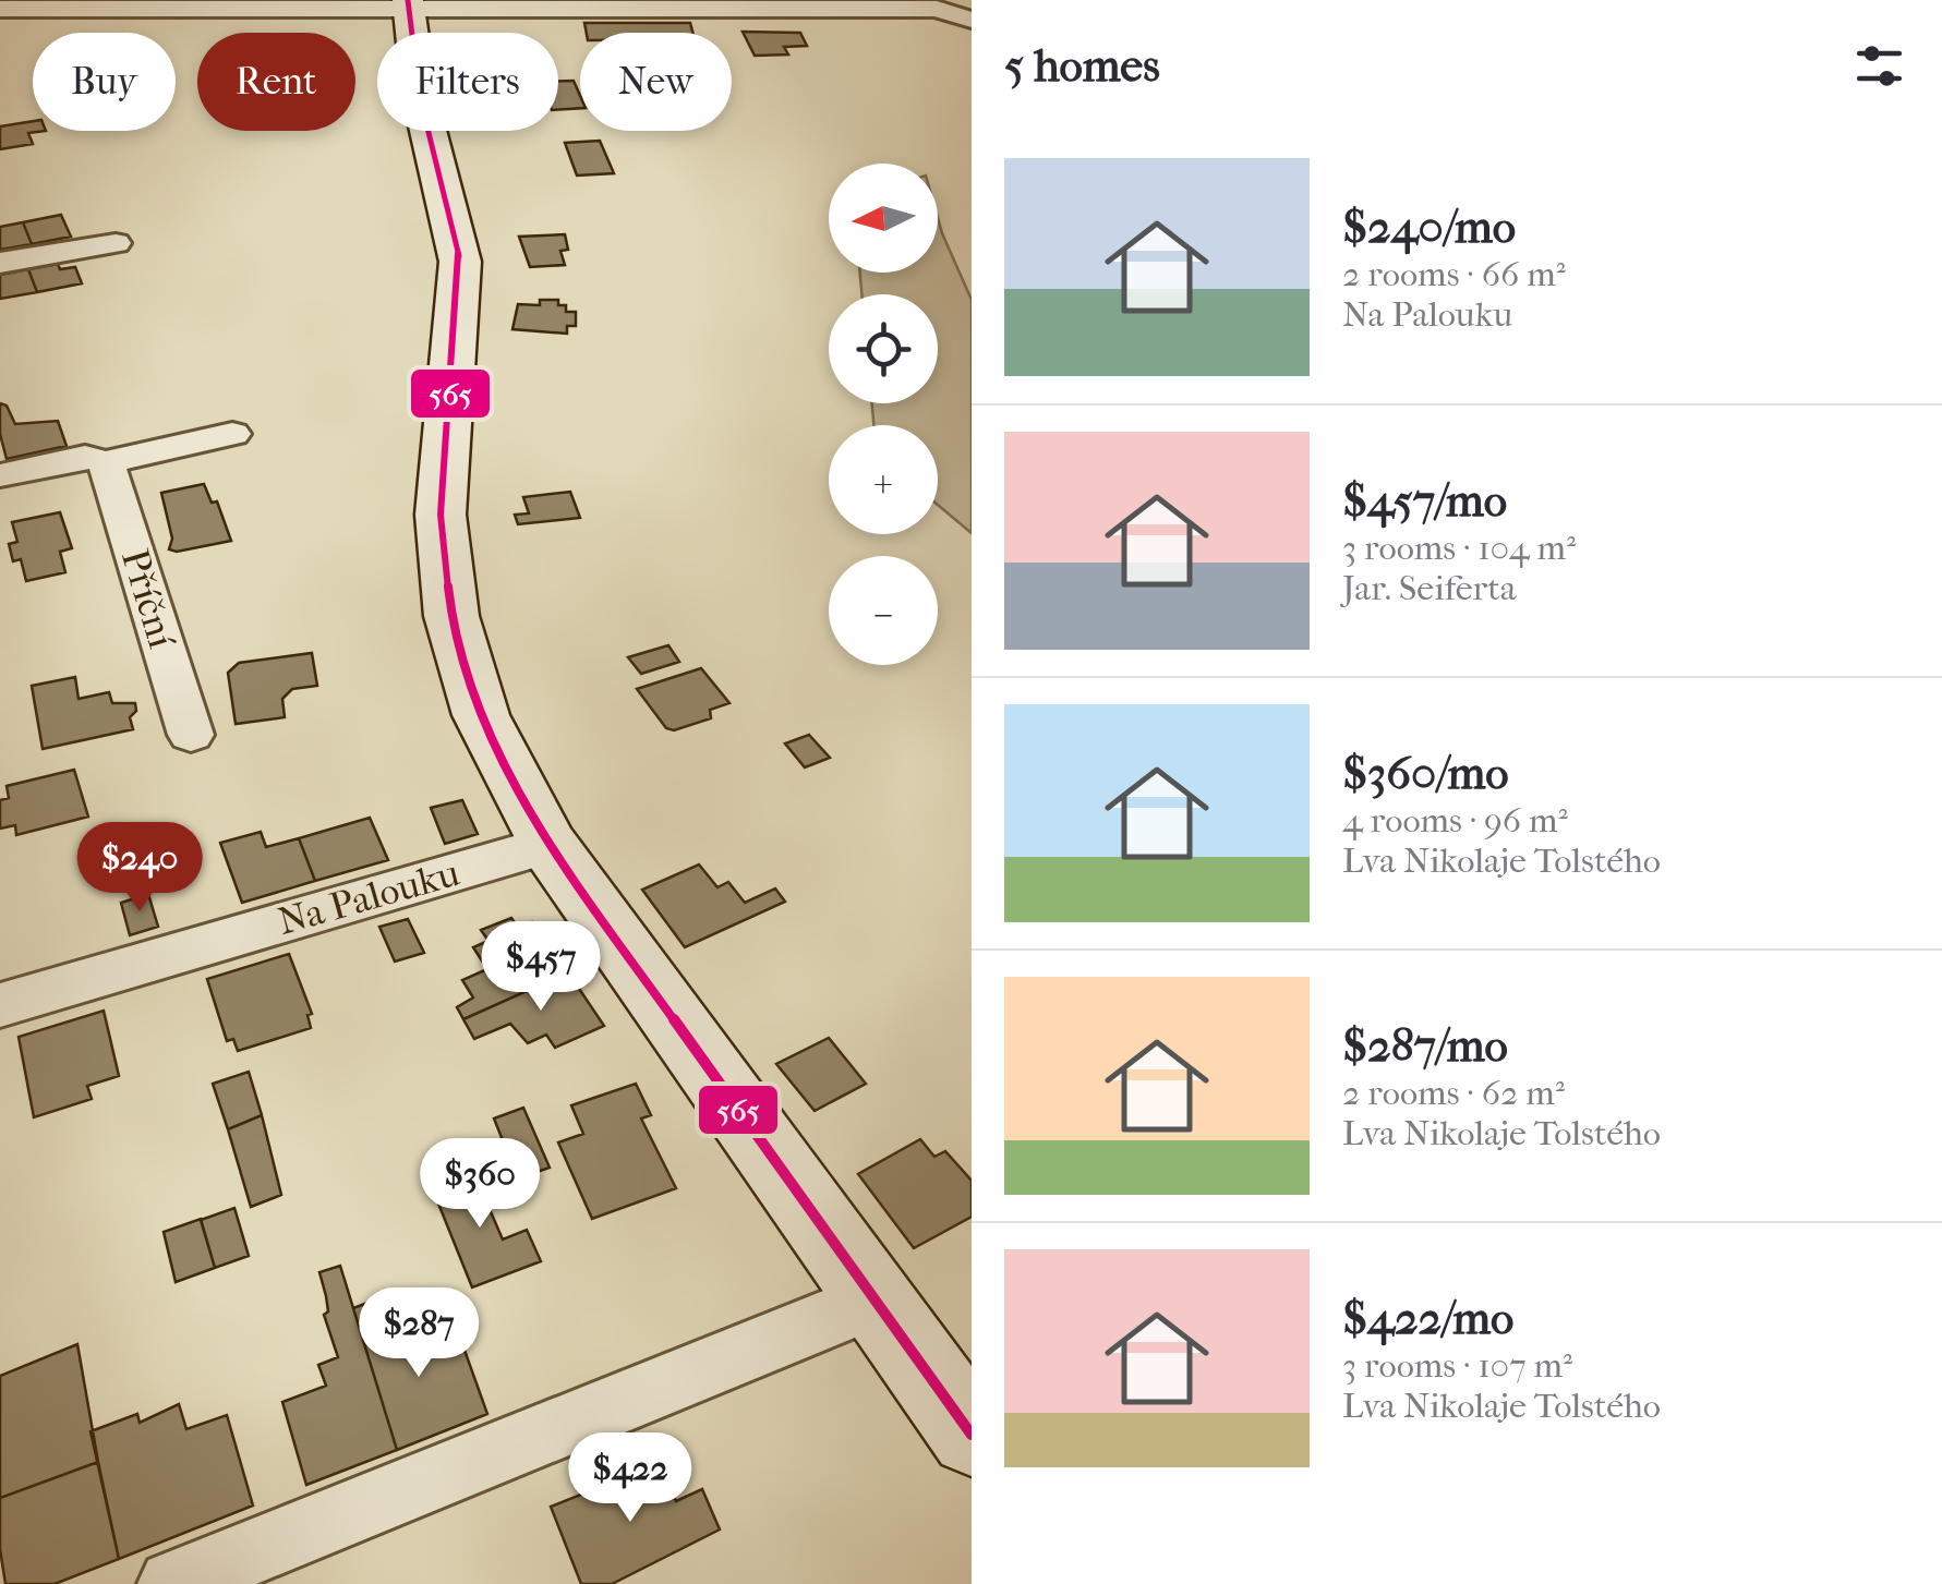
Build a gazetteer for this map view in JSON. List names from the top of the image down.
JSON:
{
  "streets": {
    "street": ["Příční", "Na Palouku"]
  },
  "lines": ["transit line 565"],
  "north": "left",
  "page": {
    "heading": "5 homes",
    "chip": [
      "Buy",
      "Rent",
      "Filters",
      "New"
    ],
    "list": [
      {
        "name": "$240/mo",
        "note": "2 rooms · 66 m² · Na Palouku"
      },
      {
        "name": "$457/mo",
        "note": "3 rooms · 104 m² · Jar. Seiferta"
      },
      {
        "name": "$360/mo",
        "note": "4 rooms · 96 m² · Lva Nikolaje Tolstého"
      },
      {
        "name": "$287/mo",
        "note": "2 rooms · 62 m² · Lva Nikolaje Tolstého"
      },
      {
        "name": "$422/mo",
        "note": "3 rooms · 107 m² · Lva Nikolaje Tolstého"
      }
    ],
    "map_buttons": ["+", "−"],
    "price": [
      "$240",
      "$457",
      "$360",
      "$287",
      "$422"
    ]
  }
}
